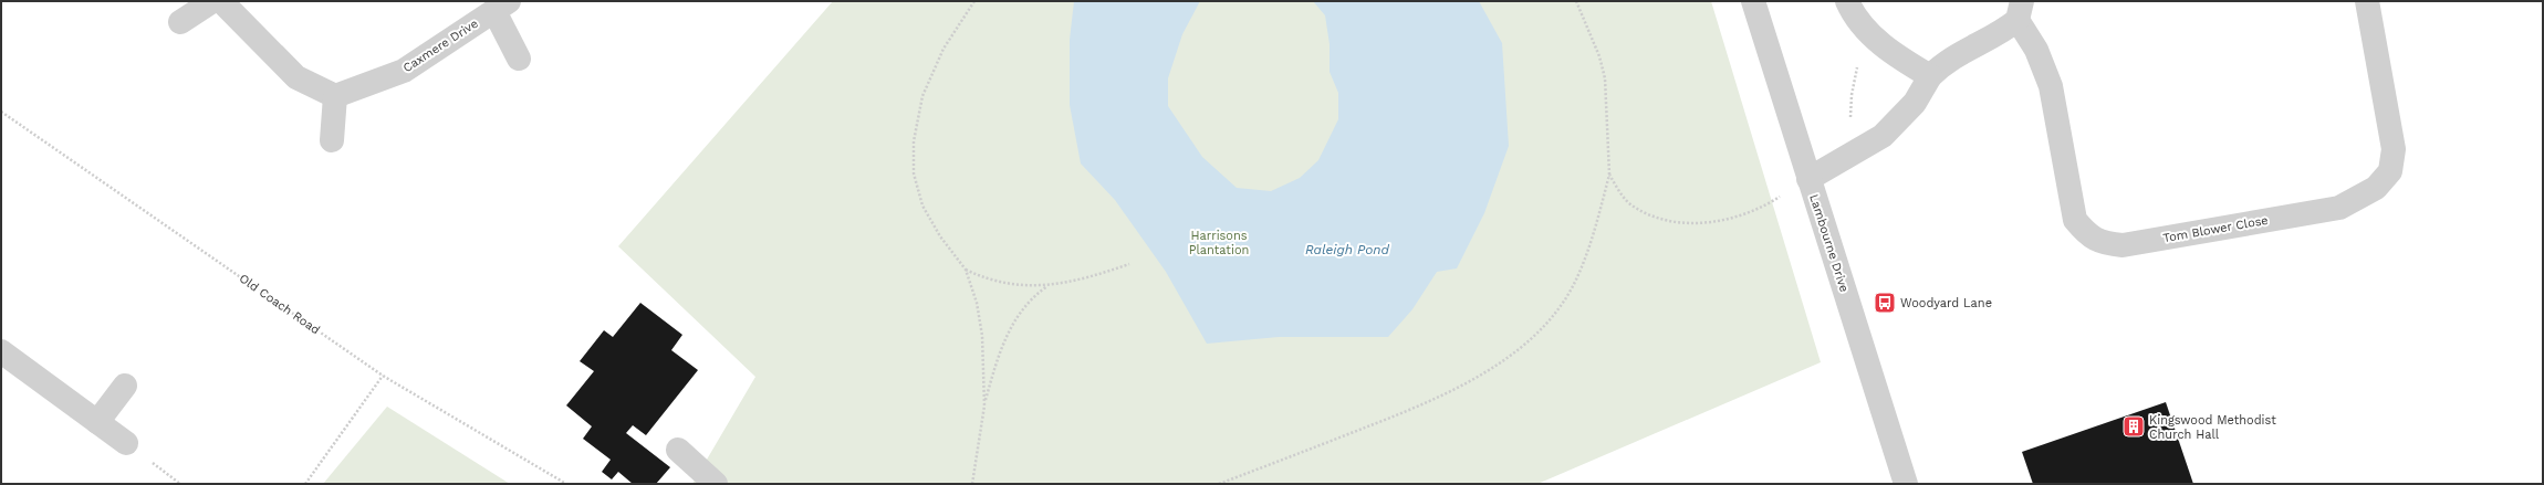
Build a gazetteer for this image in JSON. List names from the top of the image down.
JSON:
{
  "streets": {
    "street": ["Caxmere Drive", "Tom Blower Close", "Lambourne Drive"],
    "path": ["Old Coach Road"]
  },
  "water": ["Raleigh Pond"],
  "parks": ["Harrisons Plantation"],
  "places": {
    "bus stop": ["Woodyard Lane"],
    "building": ["Kingswood Methodist Church Hall"]
  }
}
